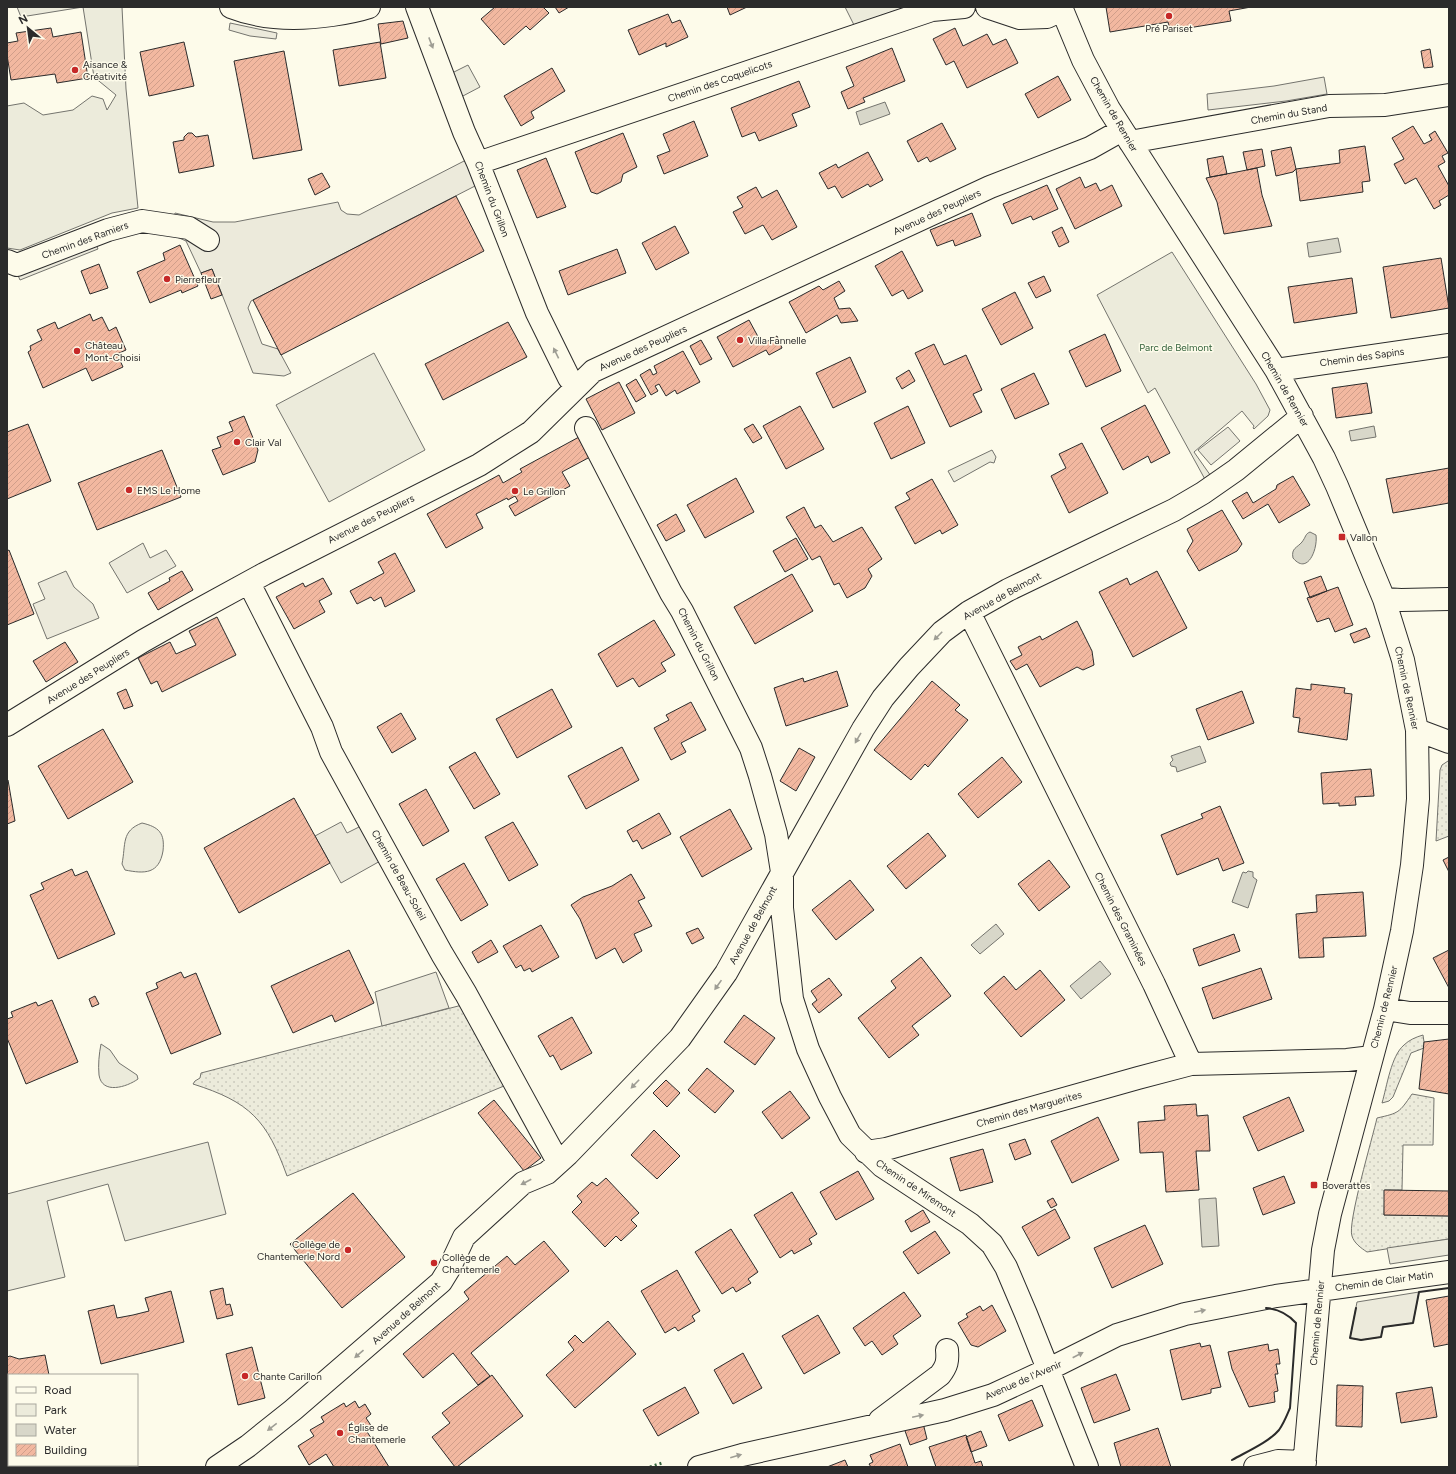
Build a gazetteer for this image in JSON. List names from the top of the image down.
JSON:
{
  "streets": {
    "street": [
      "Chemin des Coquelicots",
      "Chemin de Rennier",
      "Chemin du Stand",
      "Chemin du Grillon",
      "Avenue des Peupliers",
      "Chemin des Ramiers",
      "Chemin des Sapins",
      "Avenue de Belmont",
      "Chemin de Beau-Soleil",
      "Chemin des Graminées",
      "Chemin des Marguerites",
      "Chemin de Miremont",
      "Chemin de Clair Matin",
      "Avenue de l'Avenir"
    ]
  },
  "crossings": [
    ["Chemin des Coquelicots", "Chemin du Grillon"],
    ["Chemin de Rennier", "Chemin du Stand"],
    ["Chemin de Rennier", "Avenue des Peupliers"],
    ["Chemin de Rennier", "Chemin des Sapins"],
    ["Chemin de Rennier", "Avenue de Belmont"],
    ["Chemin de Rennier", "Chemin de Clair Matin"],
    ["Chemin de Rennier", "Avenue de l'Avenir"],
    ["Chemin du Stand", "Avenue des Peupliers"],
    ["Chemin du Grillon", "Avenue des Peupliers"],
    ["Chemin du Grillon", "Avenue de Belmont"],
    ["Chemin du Grillon", "Chemin de Miremont"],
    ["Avenue des Peupliers", "Chemin de Beau-Soleil"],
    ["Avenue de Belmont", "Chemin de Beau-Soleil"],
    ["Avenue de Belmont", "Chemin des Graminées"],
    ["Avenue de Belmont", "Chemin de Miremont"],
    ["Chemin des Graminées", "Chemin des Marguerites"],
    ["Chemin des Marguerites", "Chemin de Miremont"],
    ["Chemin de Miremont", "Avenue de l'Avenir"],
    ["Chemin de Clair Matin", "Avenue de l'Avenir"]
  ],
  "one_way": ["Avenue de Belmont", "Avenue de l'Avenir"],
  "parks": ["Parc de Belmont"],
  "places": {
    "other": [
      "Pré Pariset",
      "Aisance & Créativité",
      "Pierrefleur",
      "Villa Fannelle",
      "Château Mont-Choisi",
      "Clair Val",
      "EMS Le Home",
      "Le Grillon",
      "Collège de Chantemerle Nord",
      "Collège de Chantemerle",
      "Chante Carillon",
      "Église de Chantemerle"
    ],
    "transit": ["Vallon", "Boverattes"]
  },
  "legend": [
    "Road",
    "Park",
    "Water",
    "Building"
  ],
  "north": "top left"
}
